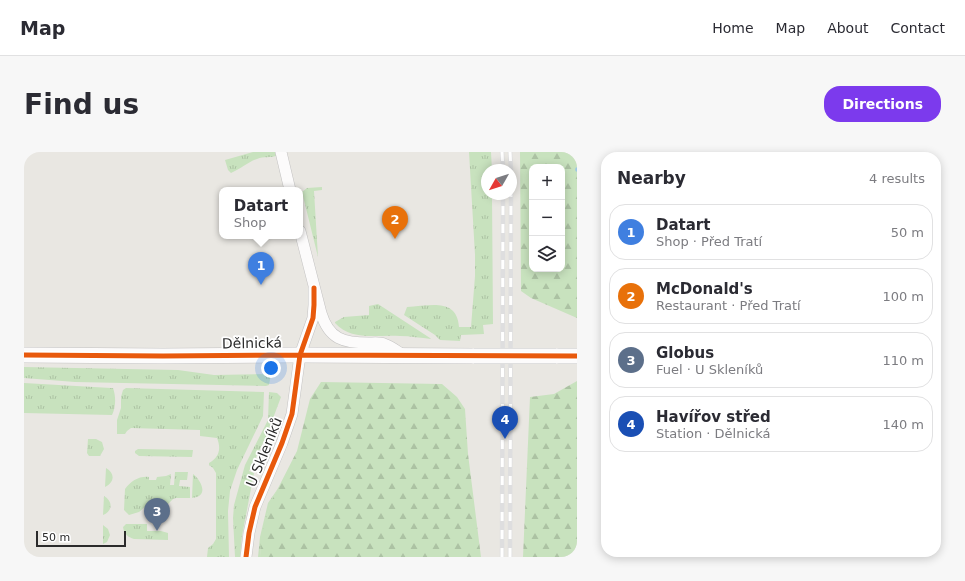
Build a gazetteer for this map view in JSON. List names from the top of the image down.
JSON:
{
  "streets": {
    "street": ["Dělnická", "U Skleníků"]
  },
  "crossings": [
    ["Dělnická", "U Skleníků"]
  ],
  "scale_bar": "50 m",
  "north": "bottom left",
  "page": {
    "header": "Map",
    "nav": [
      "Home",
      "Map",
      "About",
      "Contact"
    ],
    "buttons": "Directions",
    "title": "Find us",
    "heading": ["Nearby", "4 results"],
    "map_buttons": ["+", "−"],
    "popup": ["Datart", "Shop"],
    "list": [
      {
        "mark": "1",
        "name": "Datart",
        "note": "Shop · Před Tratí",
        "value": "50 m"
      },
      {
        "mark": "2",
        "name": "McDonald's",
        "note": "Restaurant · Před Tratí",
        "value": "100 m"
      },
      {
        "mark": "3",
        "name": "Globus",
        "note": "Fuel · U Skleníků",
        "value": "110 m"
      },
      {
        "mark": "4",
        "name": "Havířov střed",
        "note": "Station · Dělnická",
        "value": "140 m"
      }
    ],
    "pins": [
      "2",
      "1",
      "4",
      "3"
    ],
    "scale": "50 m"
  }
}
